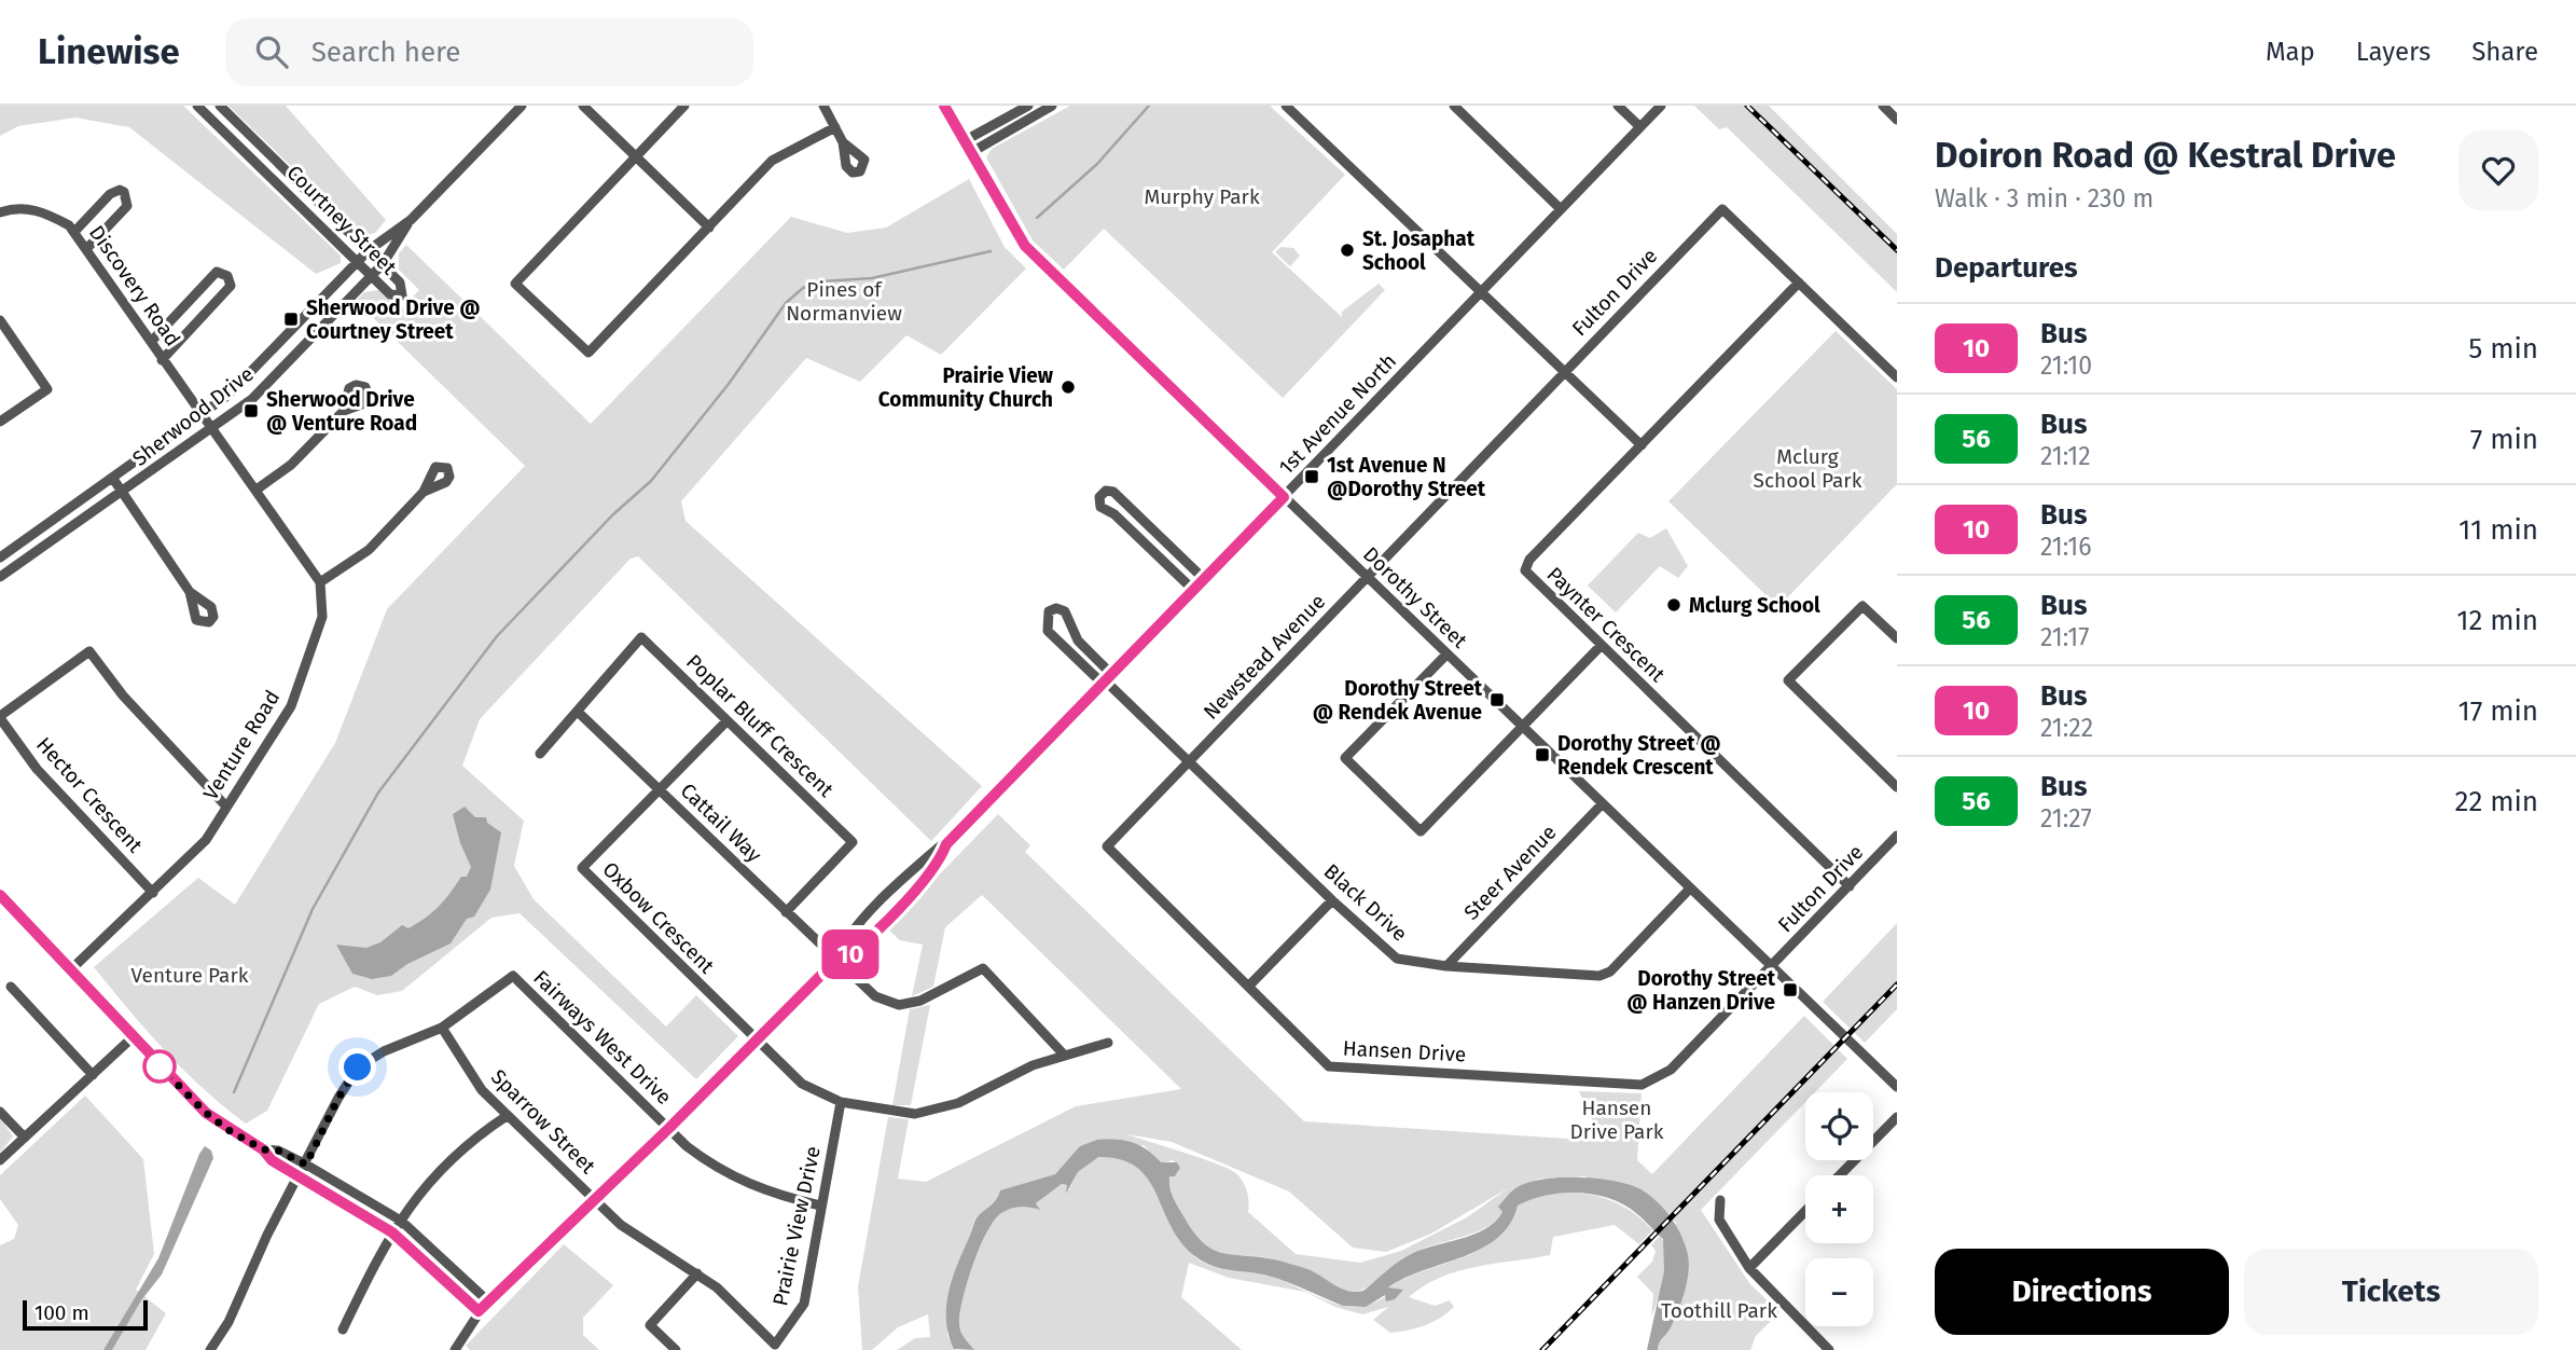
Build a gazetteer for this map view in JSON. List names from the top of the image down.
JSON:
{
  "streets": {
    "street": [
      "Courtney Street",
      "Discovery Road",
      "Fulton Drive",
      "1st Avenue North",
      "Sherwood Drive",
      "Dorothy Street",
      "Paynter Crescent",
      "Newstead Avenue",
      "Poplar Bluff Crescent",
      "Venture Road",
      "Hector Crescent",
      "Cattail Way",
      "Steer Avenue",
      "Black Drive",
      "Oxbow Crescent",
      "Fairways West Drive",
      "Hansen Drive",
      "Sparrow Street",
      "Prairie View Drive"
    ]
  },
  "crossings": [
    ["Courtney Street", "Sherwood Drive"],
    ["Discovery Road", "Sherwood Drive"],
    ["Fulton Drive", "Dorothy Street"],
    ["Fulton Drive", "Paynter Crescent"],
    ["Fulton Drive", "Newstead Avenue"],
    ["Fulton Drive", "Hansen Drive"],
    ["1st Avenue North", "Dorothy Street"],
    ["1st Avenue North", "Black Drive"],
    ["Dorothy Street", "Newstead Avenue"],
    ["Dorothy Street", "Steer Avenue"],
    ["Dorothy Street", "Black Drive"],
    ["Dorothy Street", "Hansen Drive"],
    ["Newstead Avenue", "Black Drive"],
    ["Newstead Avenue", "Hansen Drive"],
    ["Poplar Bluff Crescent", "Cattail Way"],
    ["Venture Road", "Hector Crescent"],
    ["Cattail Way", "Oxbow Crescent"],
    ["Steer Avenue", "Black Drive"],
    ["Black Drive", "Hansen Drive"],
    ["Fairways West Drive", "Sparrow Street"],
    ["Sparrow Street", "Prairie View Drive"]
  ],
  "parks": [
    "Murphy Park",
    "Pines of Normanview",
    "Mclurg School Park",
    "Venture Park",
    "Hansen Drive Park",
    "Toothill Park"
  ],
  "places": {
    "other": ["St. Josaphat School", "Prairie View Community Church", "Mclurg School"],
    "transit": [
      "Sherwood Drive @ Courtney Street",
      "Sherwood Drive @ Venture Road",
      "1st Avenue N @Dorothy Street",
      "Dorothy Street @ Rendek Avenue",
      "Dorothy Street @ Rendek Crescent",
      "Dorothy Street @ Hanzen Drive"
    ]
  },
  "lines": ["bus line 10"],
  "scale_bar": "100 m",
  "page": {
    "header": "Linewise",
    "search": "Search here",
    "nav": ["Map", "Layers", "Share"],
    "on_map": "10",
    "heading": [
      ["Doiron Road @ Kestral Drive", "Walk · 3 min · 230 m"],
      "Departures"
    ],
    "list": [
      {
        "mark": "10",
        "name": "Bus",
        "note": "21:10",
        "value": "5 min"
      },
      {
        "mark": "56",
        "name": "Bus",
        "note": "21:12",
        "value": "7 min"
      },
      {
        "mark": "10",
        "name": "Bus",
        "note": "21:16",
        "value": "11 min"
      },
      {
        "mark": "56",
        "name": "Bus",
        "note": "21:17",
        "value": "12 min"
      },
      {
        "mark": "10",
        "name": "Bus",
        "note": "21:22",
        "value": "17 min"
      },
      {
        "mark": "56",
        "name": "Bus",
        "note": "21:27",
        "value": "22 min"
      }
    ],
    "map_buttons": ["+", "−"],
    "buttons": ["Directions", "Tickets"],
    "scale": "100 m"
  }
}
